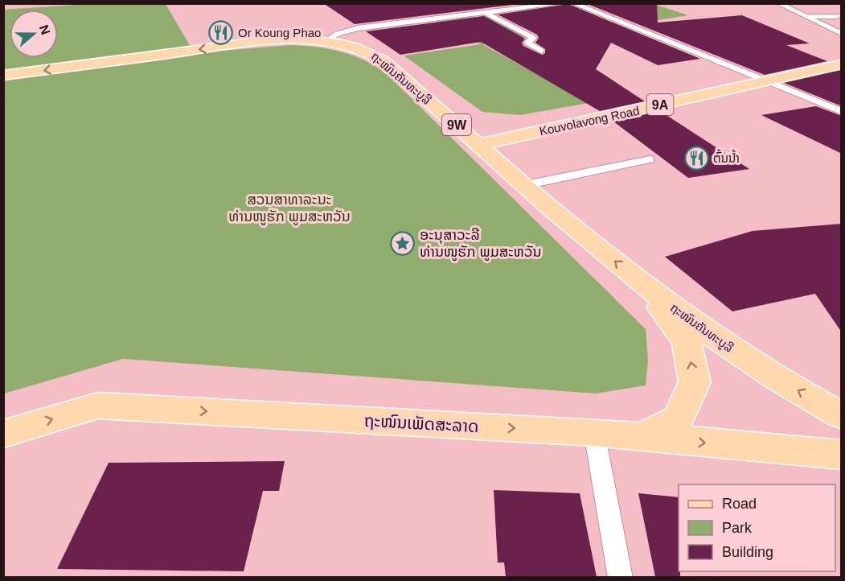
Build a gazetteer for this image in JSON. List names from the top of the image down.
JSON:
{
  "streets": {
    "main road": [
      "ຖະໜົນຄັນທະບູລີ",
      "9A",
      "Kouvolavong Road",
      "9W",
      "ຖະໜົນເພັດສະລາດ"
    ]
  },
  "crossings": [
    ["ຖະໜົນຄັນທະບູລີ", "Kouvolavong Road"],
    ["ຖະໜົນຄັນທະບູລີ", "9W"],
    ["9W", "ຖະໜົນເພັດສະລາດ"]
  ],
  "one_way": ["ຖະໜົນຄັນທະບູລີ", "ຖະໜົນເພັດສະລາດ"],
  "parks": ["ສວນສາທາລະນະ ທ່ານໜູຮັກ ພູມສະຫວັນ"],
  "places": {
    "restaurant": ["Or Koung Phao", "ຕົ້ນນໍ້າ"],
    "place": ["ອະນຸສາວະລີ ທ່ານໜູຮັກ ພູມສະຫວັນ"]
  },
  "legend": ["Road", "Park", "Building"],
  "north": "right"
}
